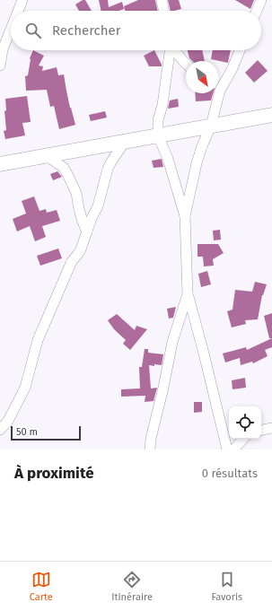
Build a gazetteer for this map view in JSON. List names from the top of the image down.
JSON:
{
  "scale_bar": "50 m",
  "north": "bottom right",
  "page": {
    "search": "Rechercher",
    "scale": "50 m",
    "heading": ["À proximité", "0 résultats"],
    "nav": ["Carte", "Itinéraire", "Favoris"]
  }
}
